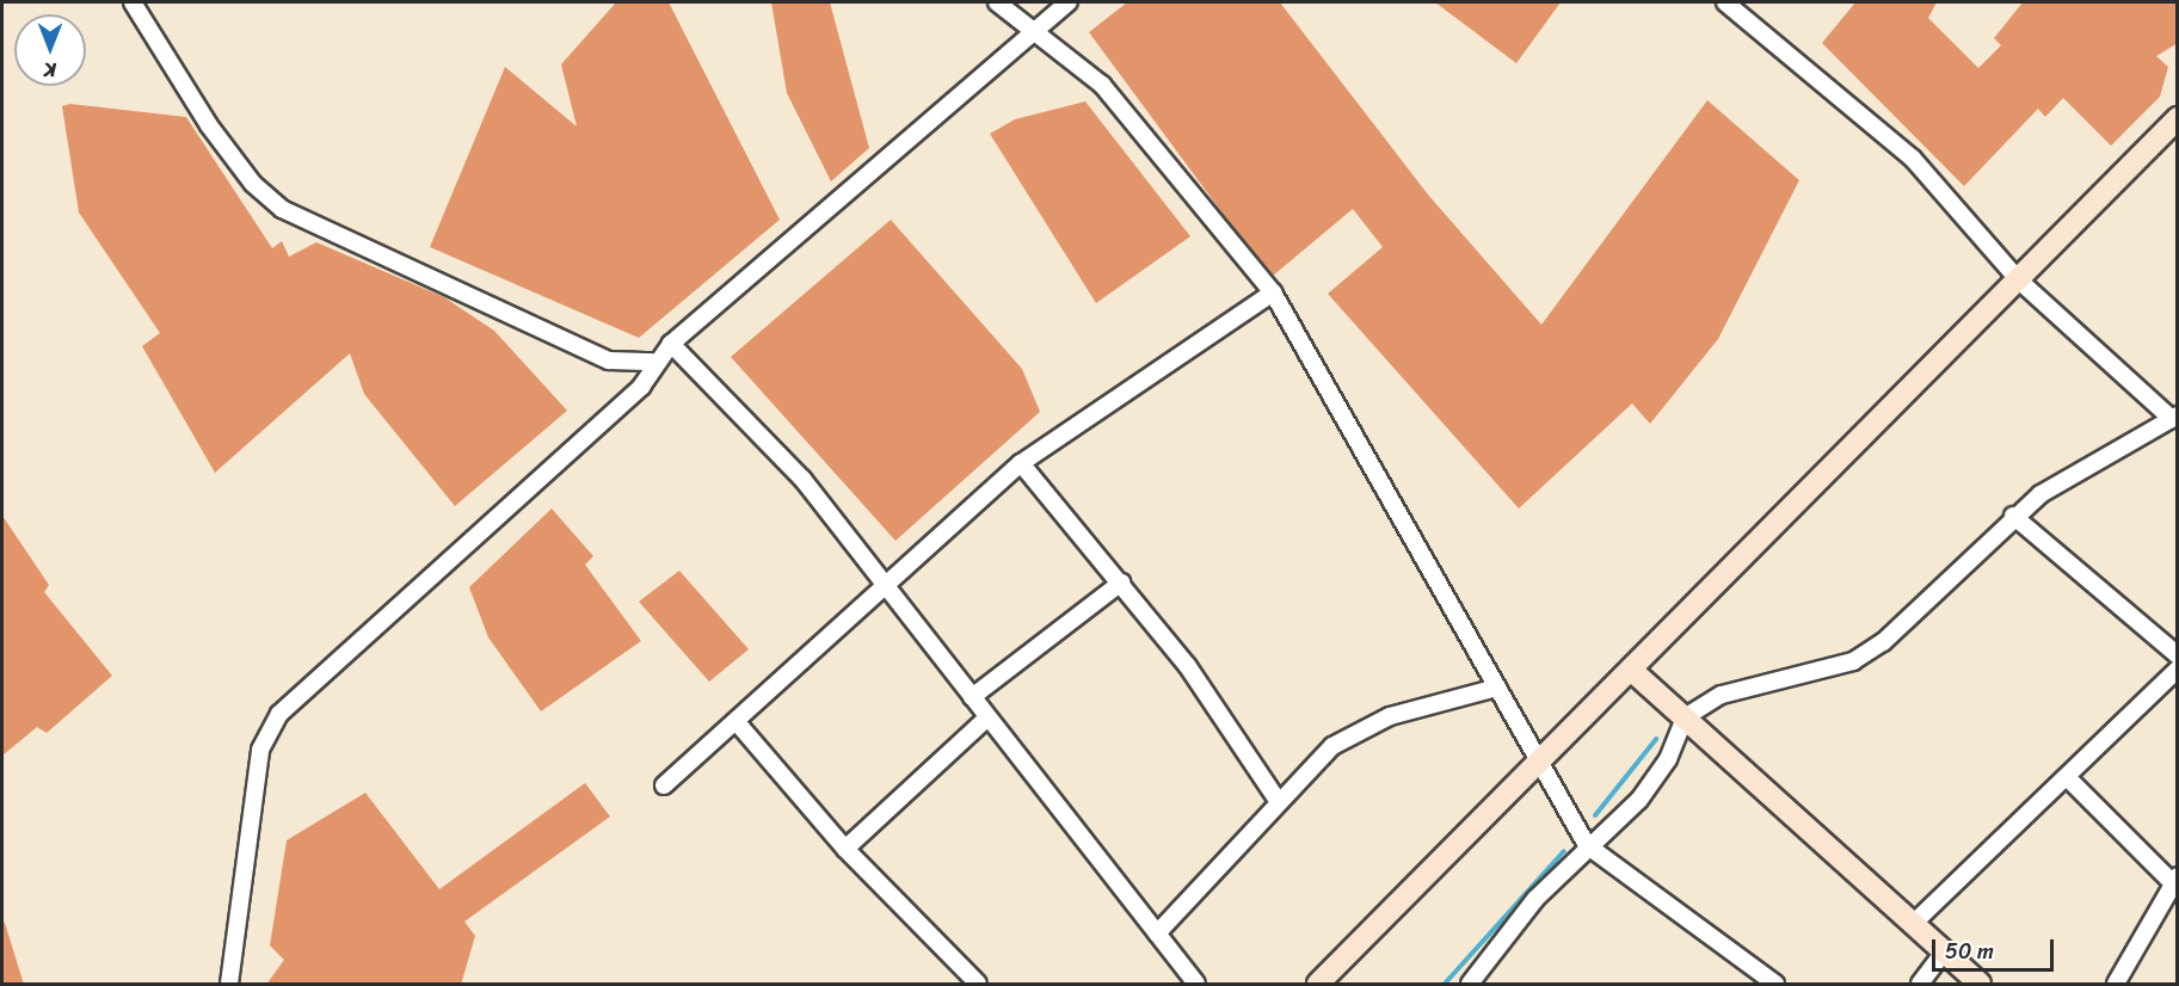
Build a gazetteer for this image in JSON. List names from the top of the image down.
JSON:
{
  "scale_bar": "50 m",
  "north": "bottom"
}
